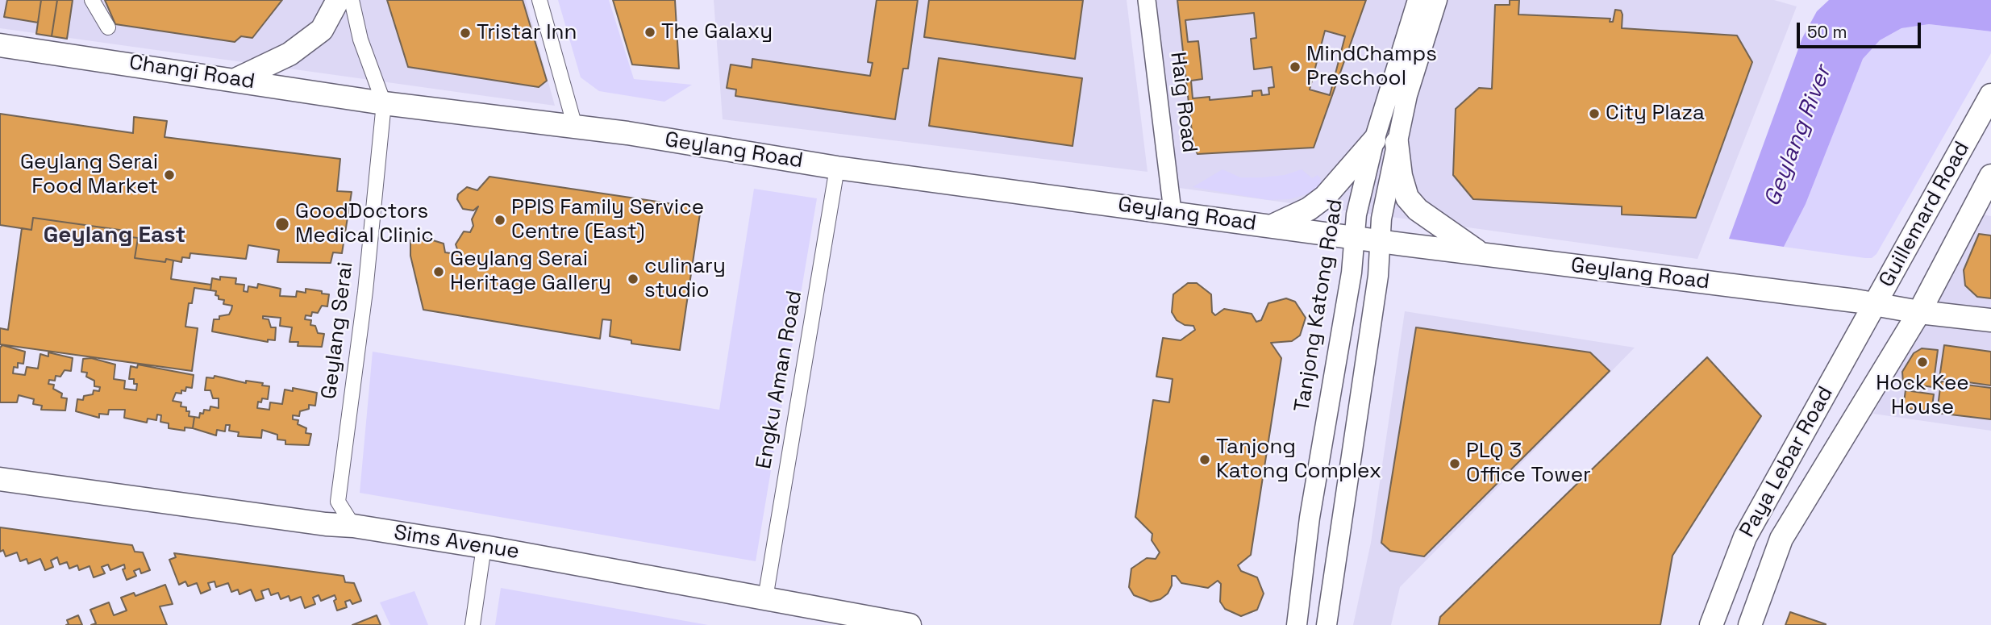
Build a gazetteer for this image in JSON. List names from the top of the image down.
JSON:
{
  "streets": {
    "main road": [
      "Changi Road",
      "Geylang Road",
      "Guillemard Road",
      "Tanjong Katong Road",
      "Paya Lebar Road",
      "Sims Avenue"
    ],
    "street": ["Haig Road", "Geylang Serai", "Engku Aman Road"]
  },
  "crossings": [
    ["Changi Road", "Geylang Road"],
    ["Changi Road", "Geylang Serai"],
    ["Haig Road", "Geylang Road"],
    ["Geylang Road", "Guillemard Road"],
    ["Geylang Road", "Tanjong Katong Road"],
    ["Geylang Road", "Geylang Serai"],
    ["Geylang Road", "Engku Aman Road"],
    ["Geylang Road", "Paya Lebar Road"],
    ["Guillemard Road", "Paya Lebar Road"],
    ["Geylang Serai", "Sims Avenue"],
    ["Engku Aman Road", "Sims Avenue"]
  ],
  "districts": ["Geylang East"],
  "water": ["Geylang River"],
  "places": [
    "The Galaxy",
    "Tristar Inn",
    "MindChamps Preschool",
    "City Plaza",
    "Geylang Serai Food Market",
    "PPIS Family Service Centre (East)",
    "GoodDoctors Medical Clinic",
    "Geylang Serai Heritage Gallery",
    "culinary studio",
    "Hock Kee House",
    "Tanjong Katong Complex",
    "PLQ 3 Office Tower"
  ],
  "scale_bar": "50 m"
}
